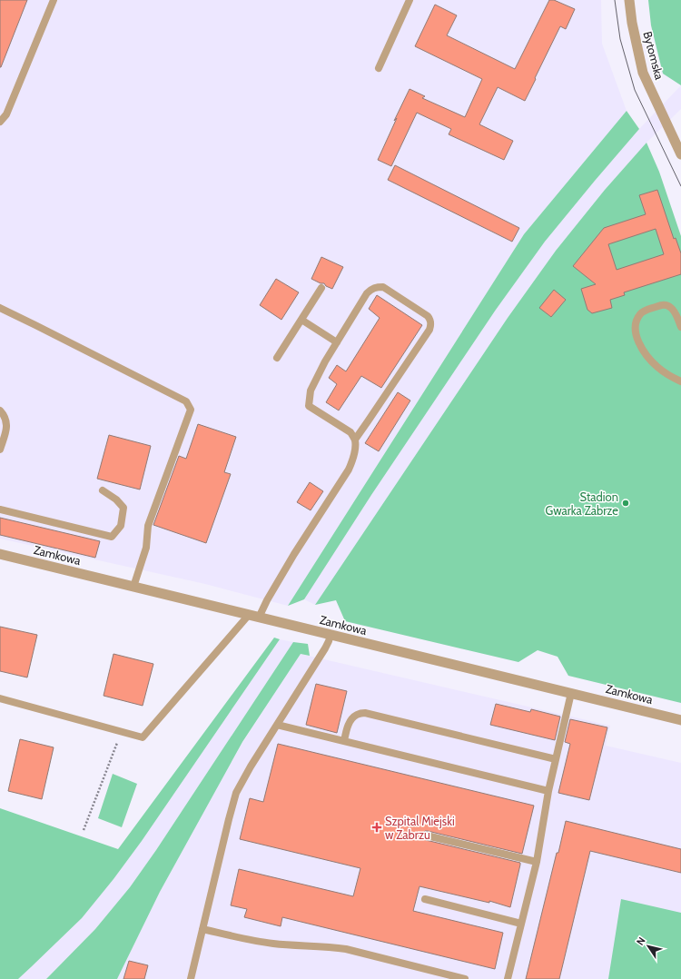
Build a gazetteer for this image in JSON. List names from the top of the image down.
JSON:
{
  "streets": {
    "street": ["Bytomska", "Zamkowa"]
  },
  "places": {
    "other": ["Stadion Gwarka Zabrze"],
    "health": ["Szpital Miejski w Zabrzu"]
  },
  "north": "top left"
}
